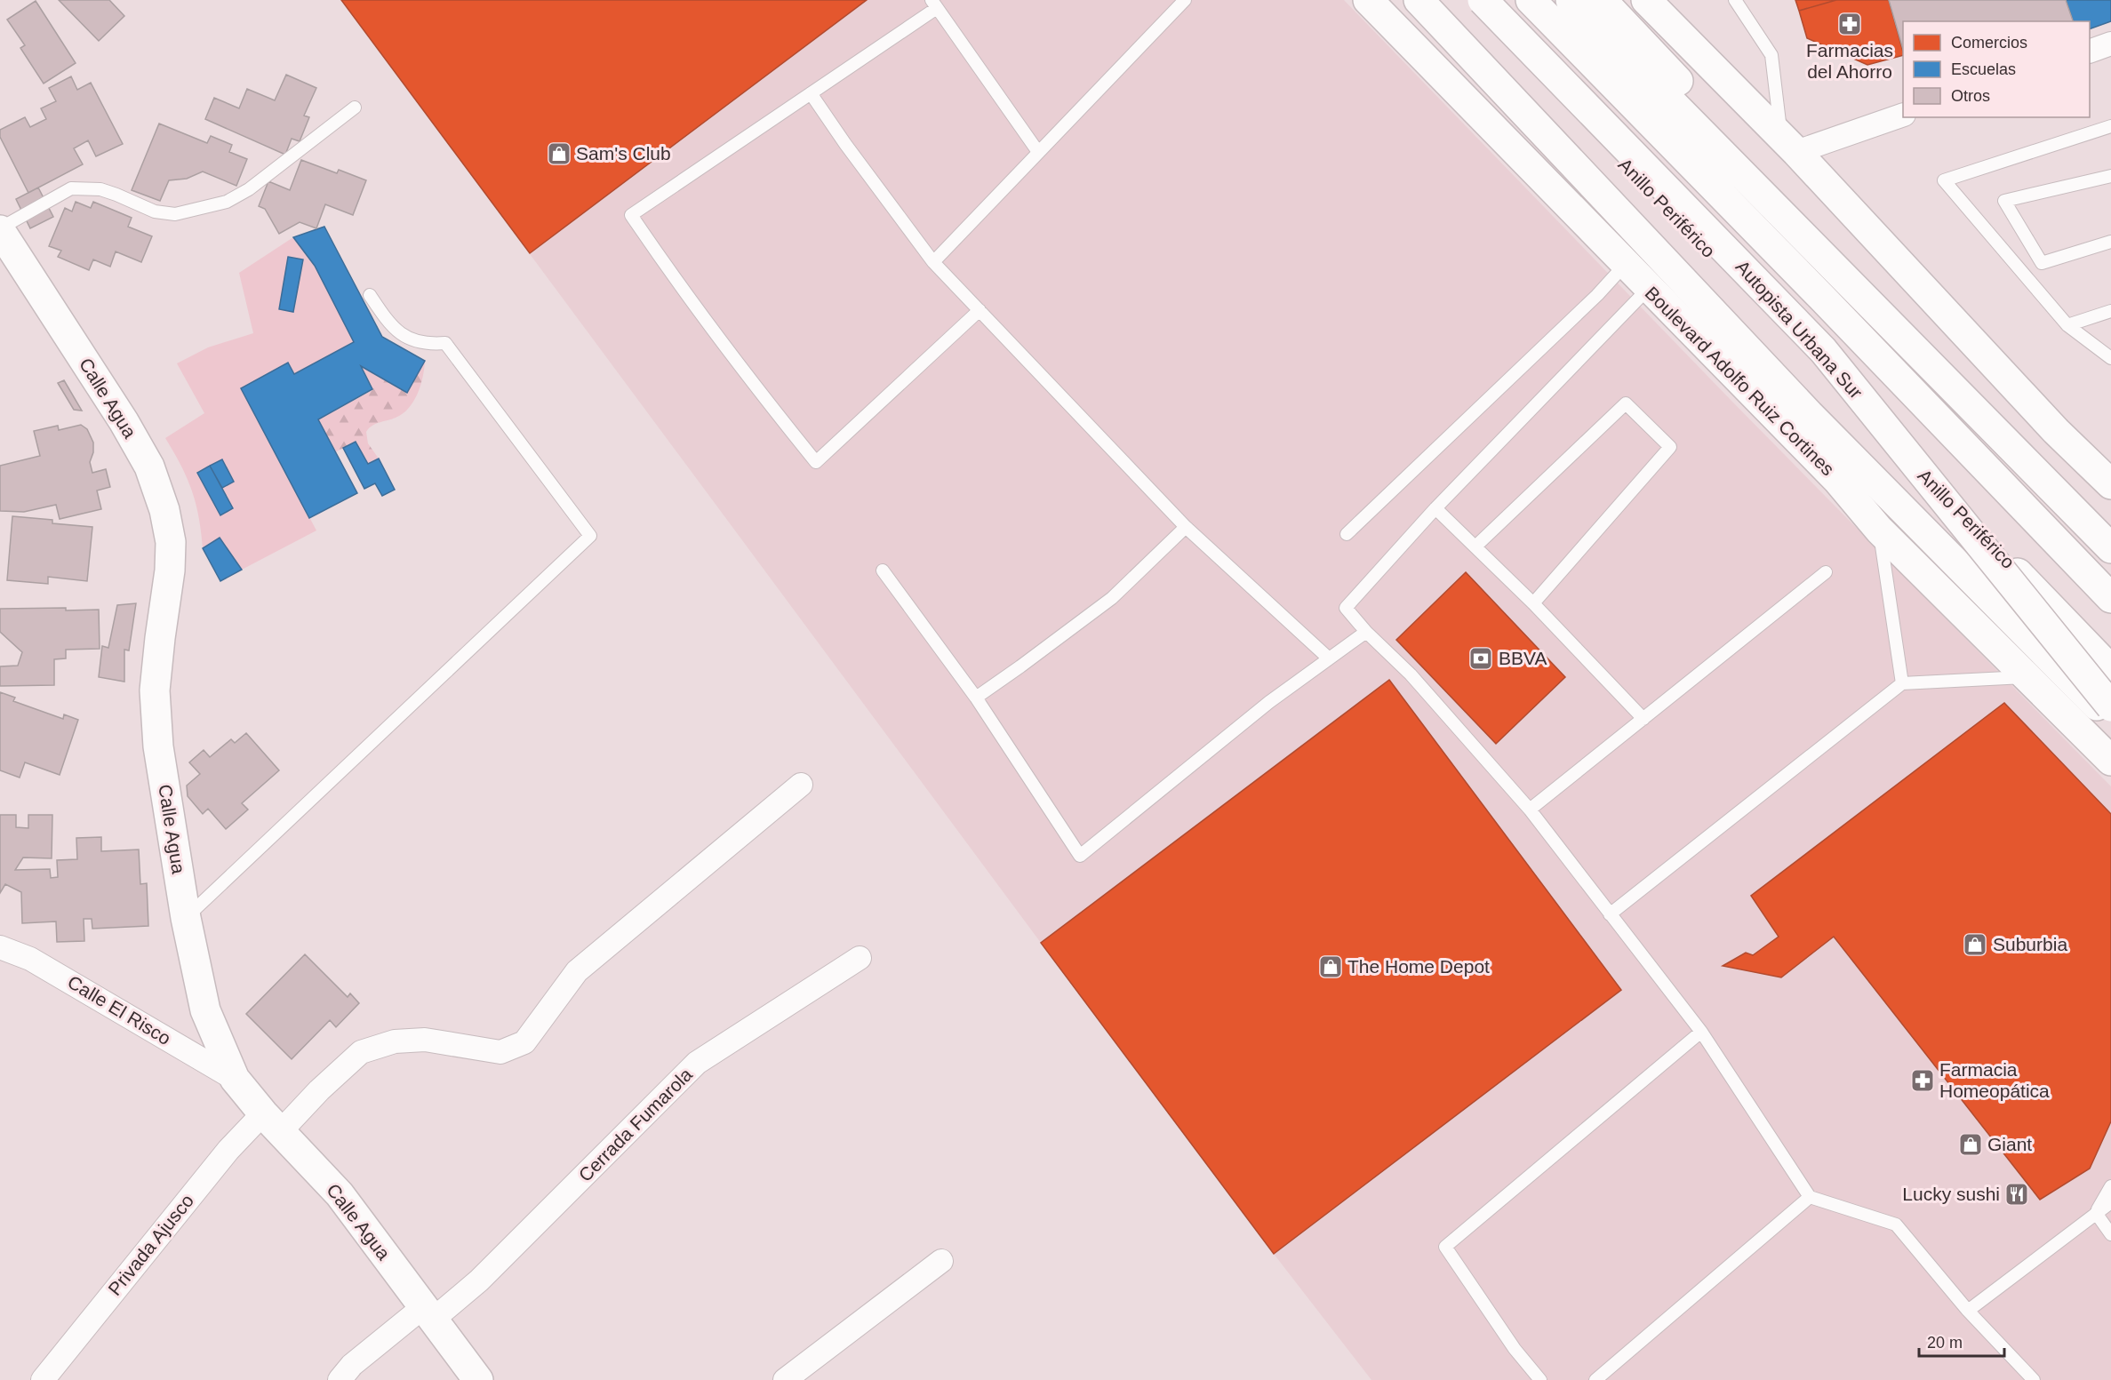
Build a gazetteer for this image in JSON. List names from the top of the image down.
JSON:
{
  "streets": {
    "main road": [
      "Anillo Periférico",
      "Autopista Urbana Sur",
      "Boulevard Adolfo Ruiz Cortines",
      "Calle Agua"
    ],
    "street": ["Calle El Risco", "Cerrada Fumarola", "Privada Ajusco"]
  },
  "crossings": [
    ["Calle Agua", "Calle El Risco"],
    ["Calle Agua", "Cerrada Fumarola"],
    ["Calle Agua", "Privada Ajusco"]
  ],
  "places": {
    "pharmacy": ["Farmacias del Ahorro", "Farmacia Homeopática"],
    "shop": [
      "Sam's Club",
      "Suburbia",
      "The Home Depot",
      "Giant"
    ],
    "bank": ["BBVA"],
    "restaurant": ["Lucky sushi"]
  },
  "legend": ["Comercios", "Escuelas", "Otros"],
  "scale_bar": "20 m"
}
